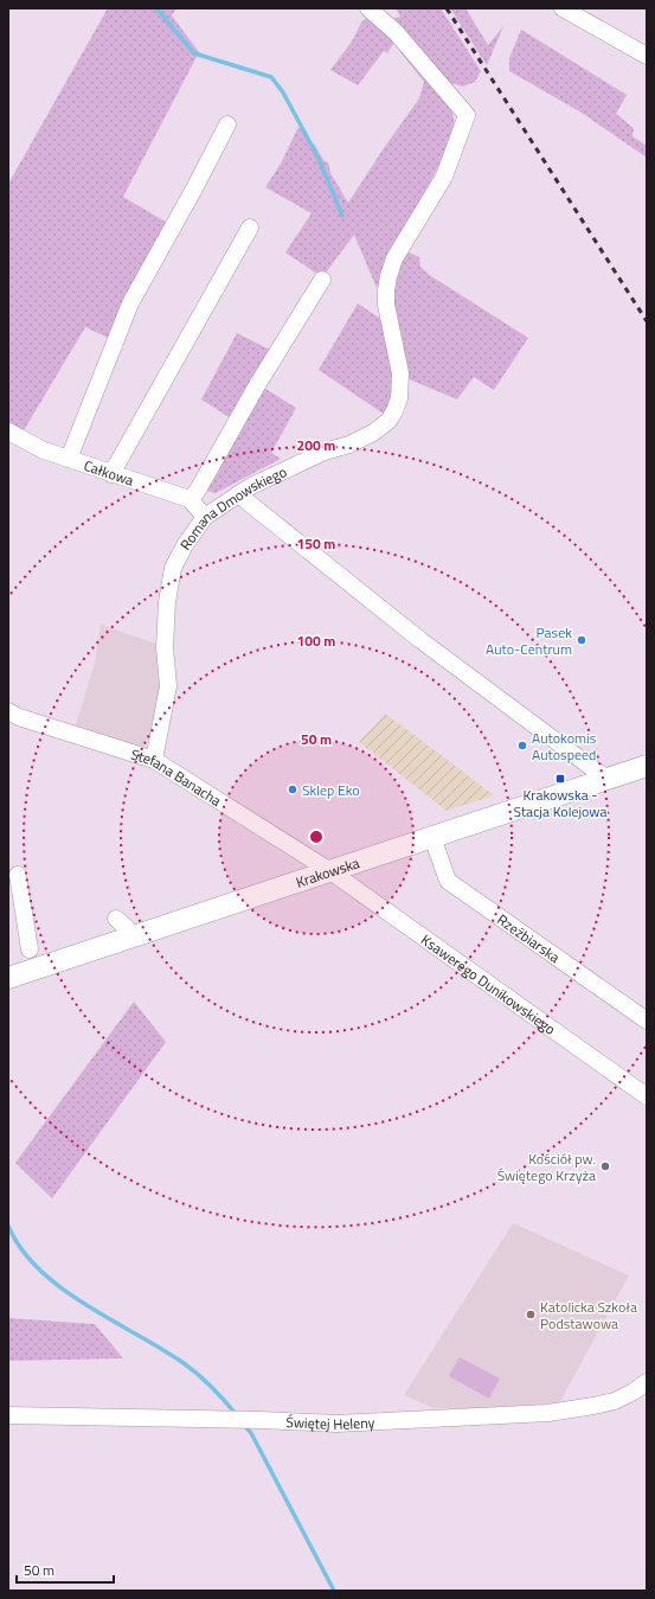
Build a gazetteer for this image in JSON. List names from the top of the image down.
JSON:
{
  "streets": {
    "main road": ["Krakowska"],
    "street": [
      "Całkowa",
      "Romana Dmowskiego",
      "Stefana Banacha",
      "Rzeźbiarska",
      "Ksawerego Dunikowskiego",
      "Świętej Heleny"
    ]
  },
  "crossings": [
    ["Romana Dmowskiego", "Stefana Banacha"],
    ["Stefana Banacha", "Krakowska"],
    ["Stefana Banacha", "Ksawerego Dunikowskiego"],
    ["Krakowska", "Rzeźbiarska"],
    ["Krakowska", "Ksawerego Dunikowskiego"]
  ],
  "places": {
    "other": [
      "Pasek Auto-Centrum",
      "Autokomis Autospeed",
      "Sklep Eko",
      "Kościół pw. Świętego Krzyża",
      "Katolicka Szkoła Podstawowa"
    ],
    "transit": ["Krakowska - Stacja Kolejowa"]
  },
  "scale_bar": "50 m",
  "rings": [
    "200 m",
    "150 m",
    "100 m",
    "50 m"
  ]
}
